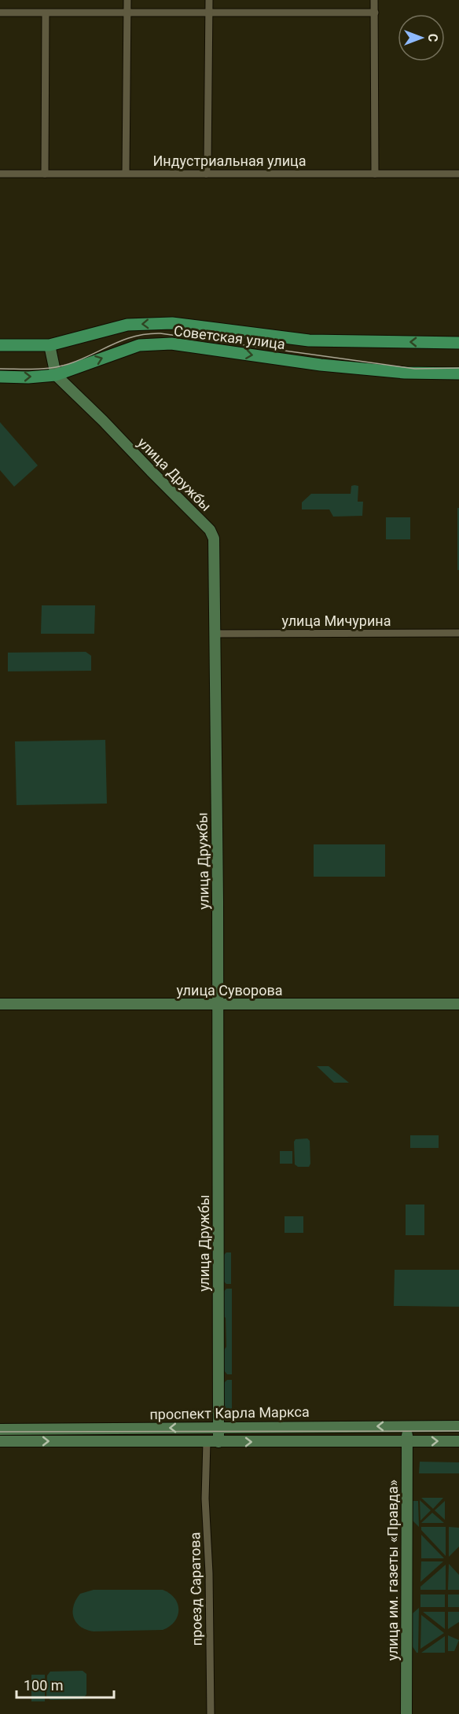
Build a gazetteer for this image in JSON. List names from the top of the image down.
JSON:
{
  "streets": {
    "main road": ["Советская улица"],
    "street": [
      "Индустриальная улица",
      "улица Дружбы",
      "улица Мичурина",
      "улица Суворова",
      "проспект Карла Маркса",
      "улица им. газеты «Правда»",
      "проезд Саратова"
    ]
  },
  "crossings": [
    ["Советская улица", "улица Дружбы"],
    ["улица Дружбы", "улица Мичурина"],
    ["улица Дружбы", "улица Суворова"],
    ["улица Дружбы", "проспект Карла Маркса"],
    ["проспект Карла Маркса", "улица им. газеты «Правда»"],
    ["проспект Карла Маркса", "проезд Саратова"]
  ],
  "scale_bar": "100 m",
  "north": "right"
}
